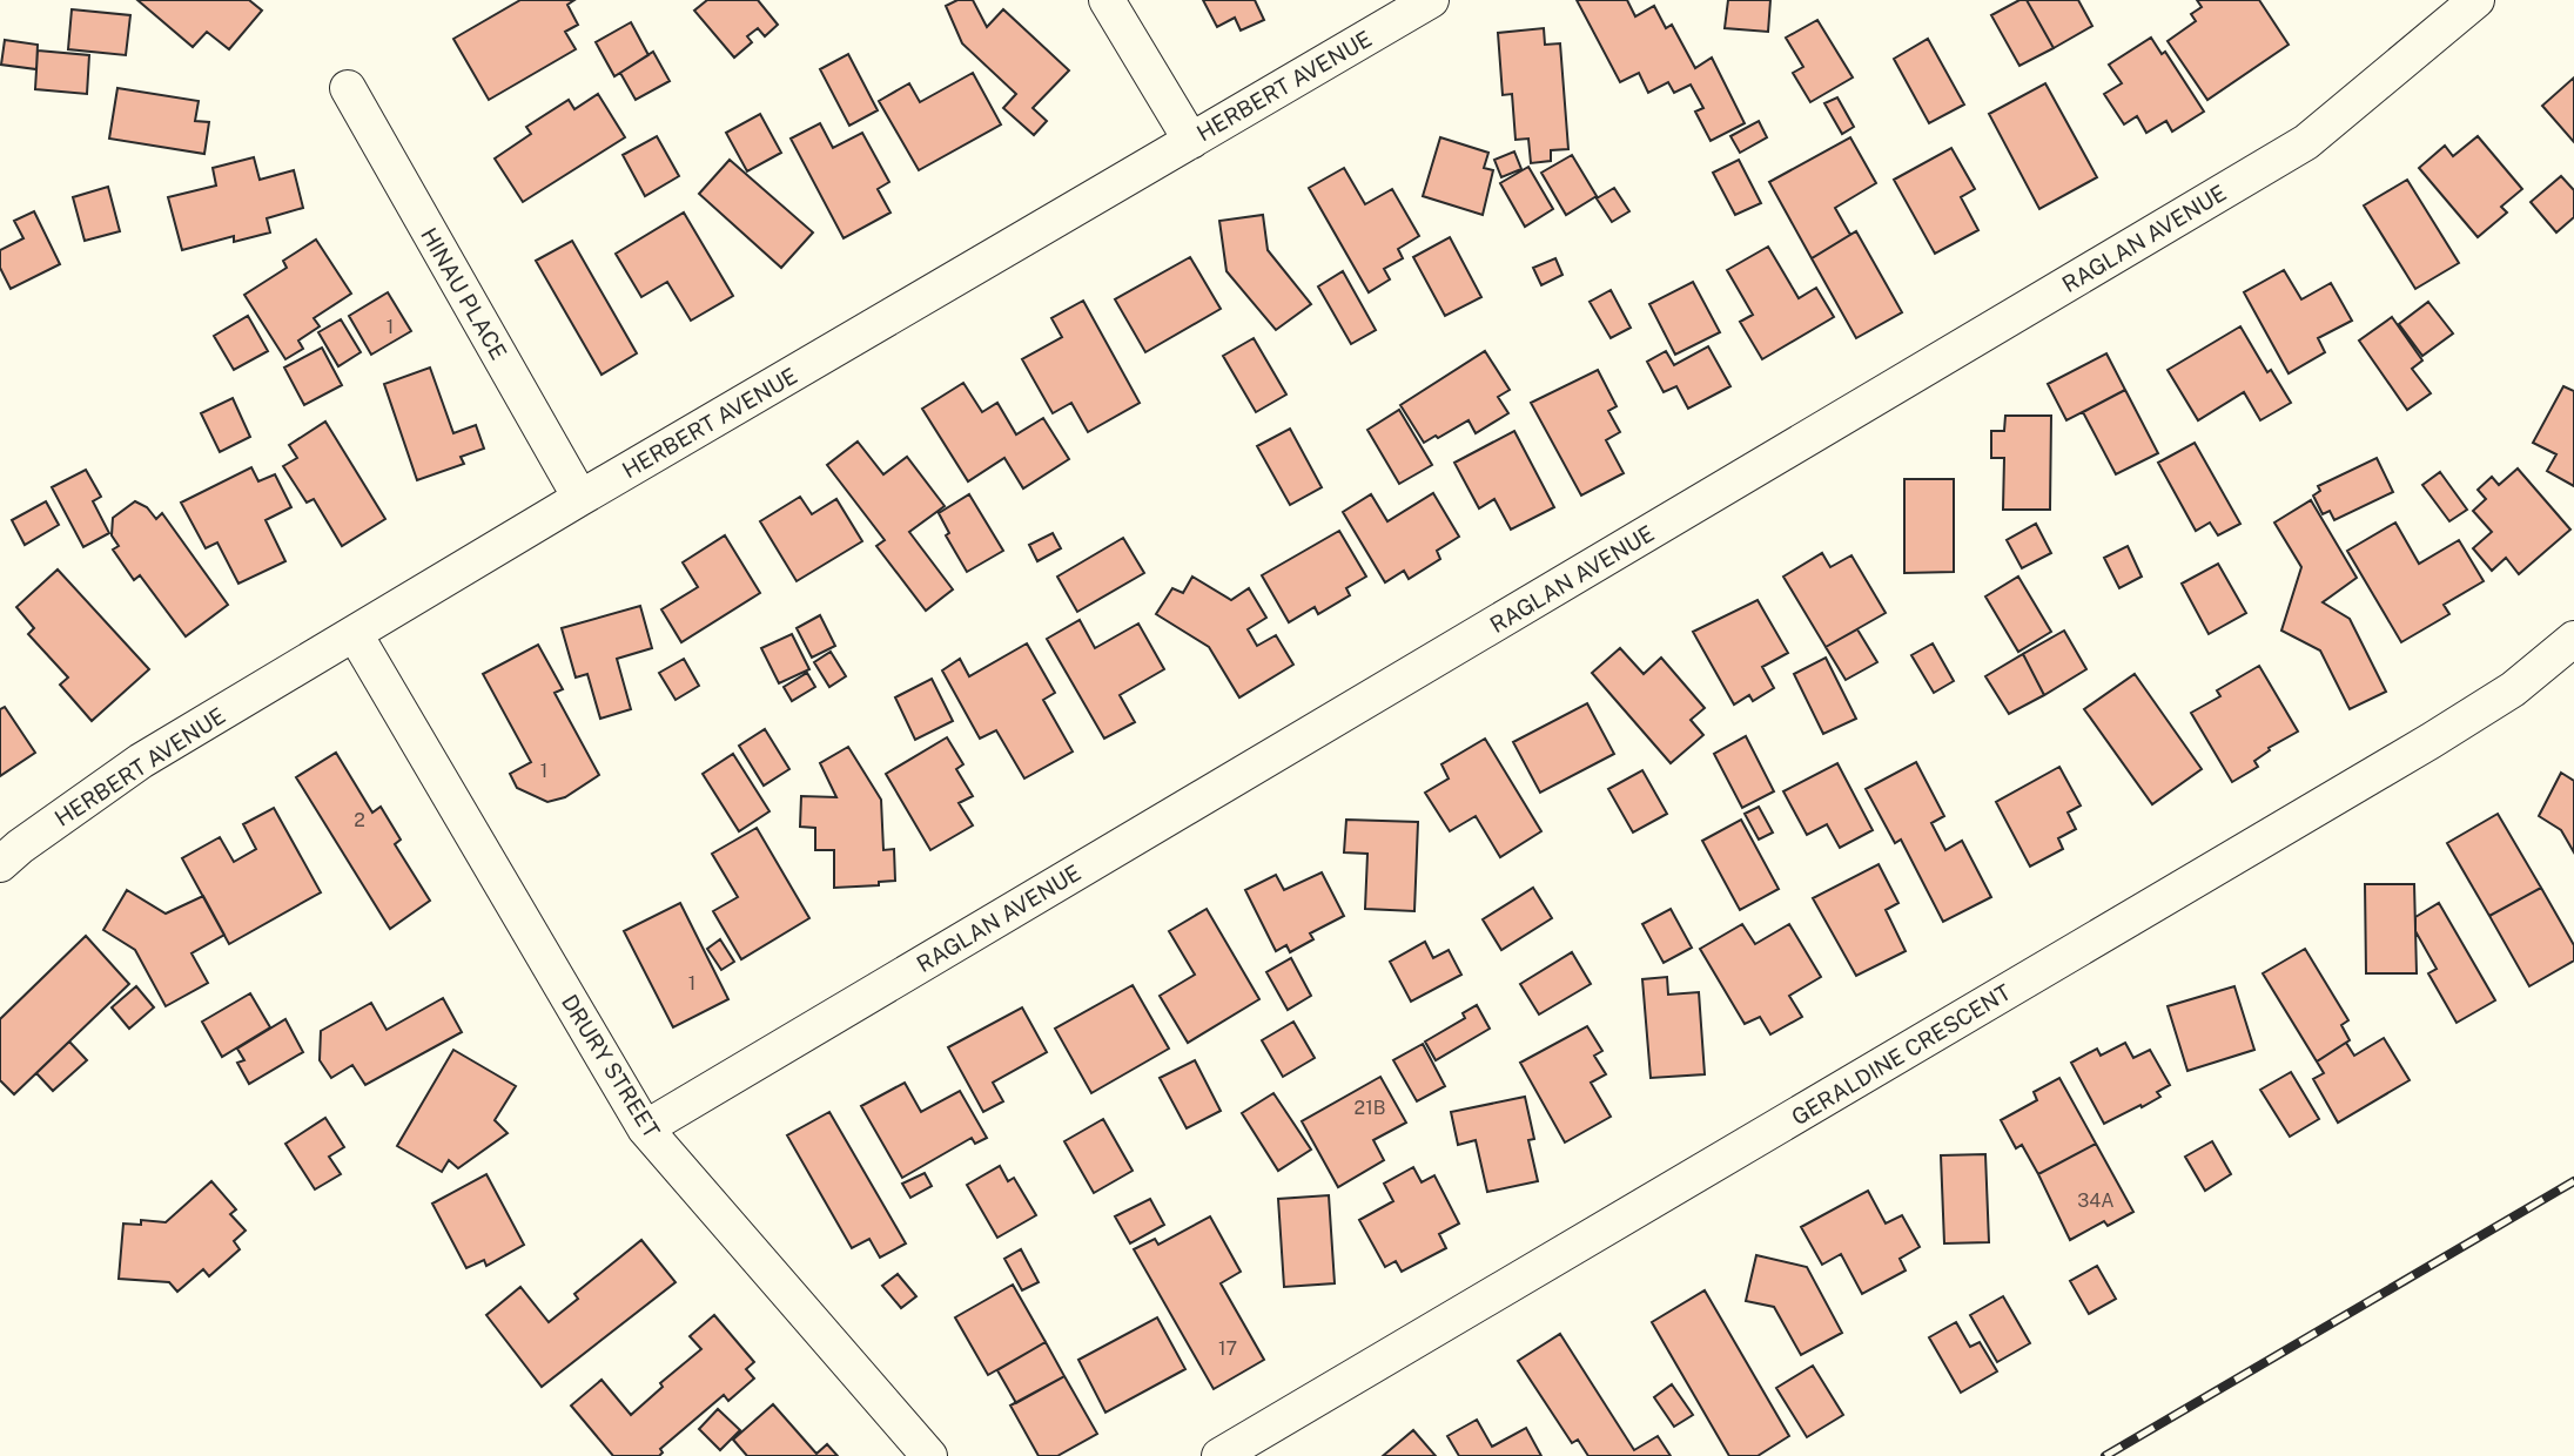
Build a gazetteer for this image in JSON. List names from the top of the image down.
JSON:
{
  "streets": {
    "street": [
      "HERBERT AVENUE",
      "RAGLAN AVENUE",
      "HINAU PLACE",
      "GERALDINE CRESCENT",
      "DRURY STREET"
    ]
  },
  "crossings": [
    ["HERBERT AVENUE", "HINAU PLACE"],
    ["HERBERT AVENUE", "DRURY STREET"],
    ["RAGLAN AVENUE", "DRURY STREET"]
  ],
  "house_numbers": [
    "1",
    "1",
    "2",
    "1",
    "21B",
    "34A",
    "17"
  ]
}
